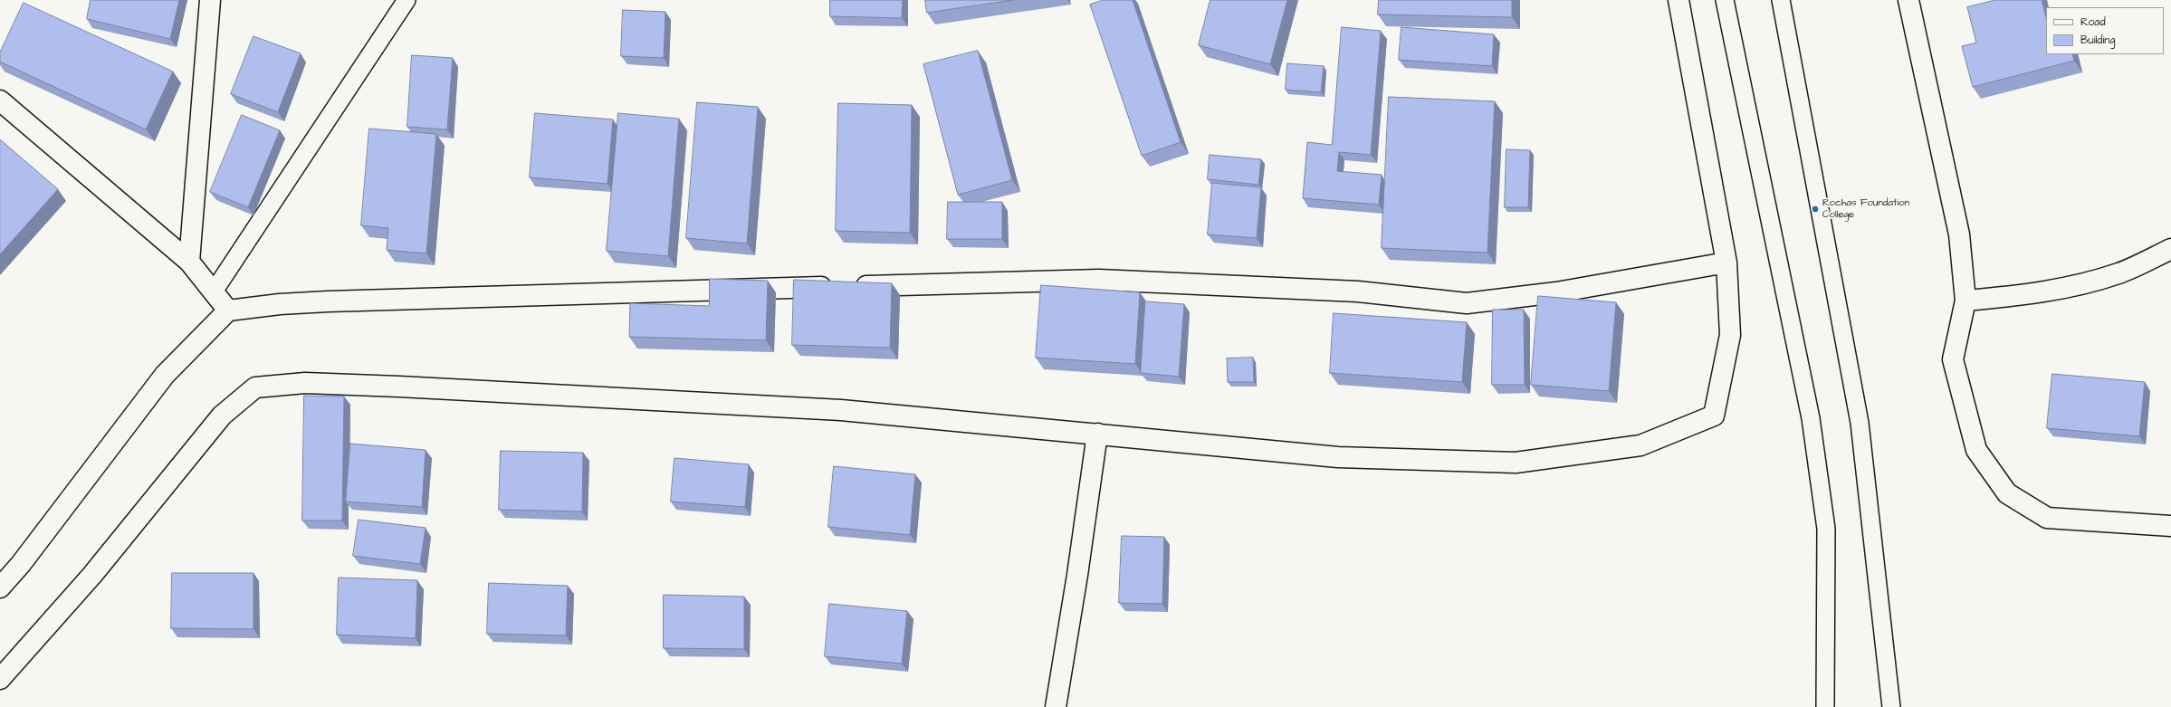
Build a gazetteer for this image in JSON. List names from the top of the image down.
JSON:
{
  "places": ["Rochas Foundation College"],
  "legend": ["Road", "Building"]
}
